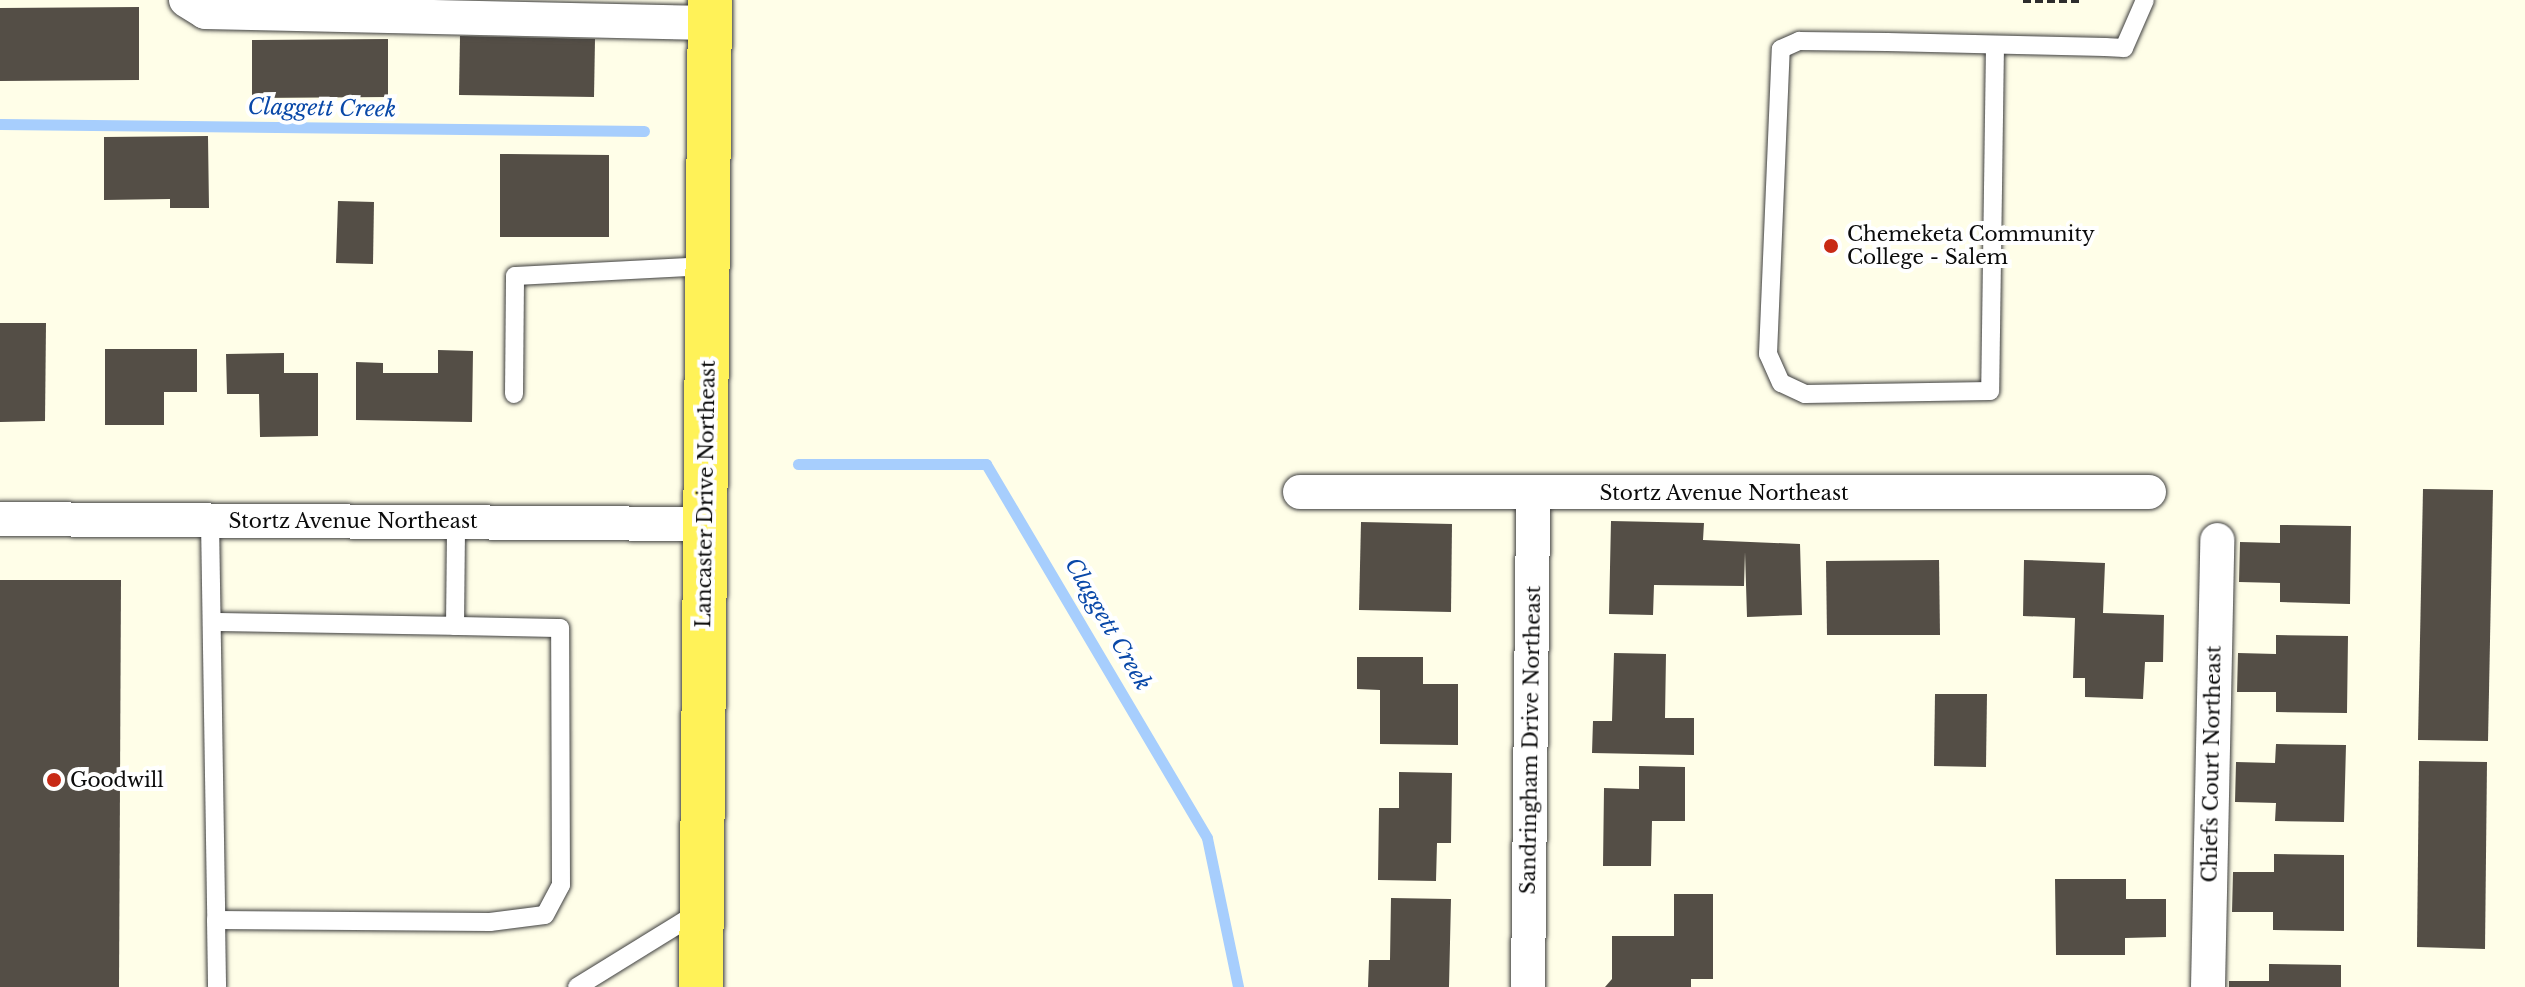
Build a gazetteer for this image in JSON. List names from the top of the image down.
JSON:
{
  "streets": {
    "main road": ["Lancaster Drive Northeast"],
    "street": ["Stortz Avenue Northeast", "Sandringham Drive Northeast", "Chiefs Court Northeast"]
  },
  "crossings": [
    ["Stortz Avenue Northeast", "Lancaster Drive Northeast"],
    ["Stortz Avenue Northeast", "Sandringham Drive Northeast"]
  ],
  "water": ["Claggett Creek"],
  "places": ["Chemeketa Community College - Salem", "Goodwill"]
}
